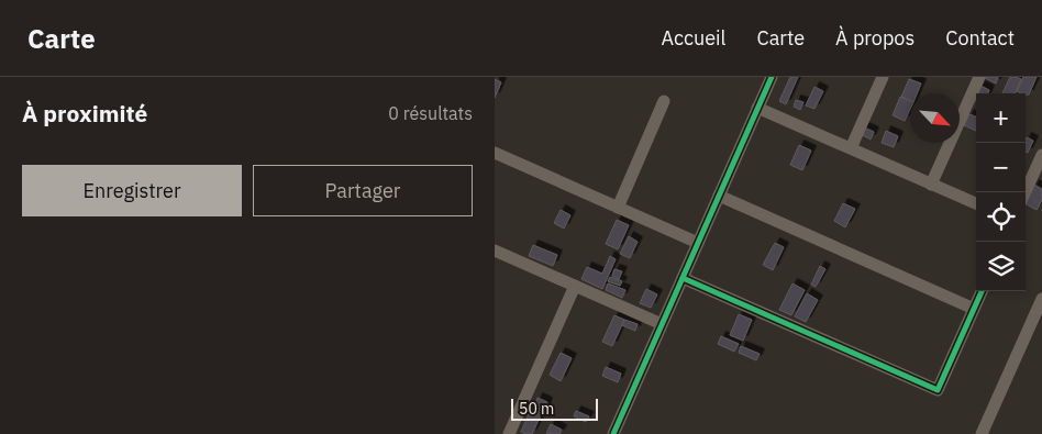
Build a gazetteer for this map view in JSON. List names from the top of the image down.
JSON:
{
  "scale_bar": "50 m",
  "north": "bottom right",
  "page": {
    "header": "Carte",
    "nav": [
      "Accueil",
      "Carte",
      "À propos",
      "Contact"
    ],
    "heading": ["À proximité", "0 résultats"],
    "map_buttons": ["+", "−"],
    "buttons": ["Enregistrer", "Partager"],
    "scale": "50 m"
  }
}
